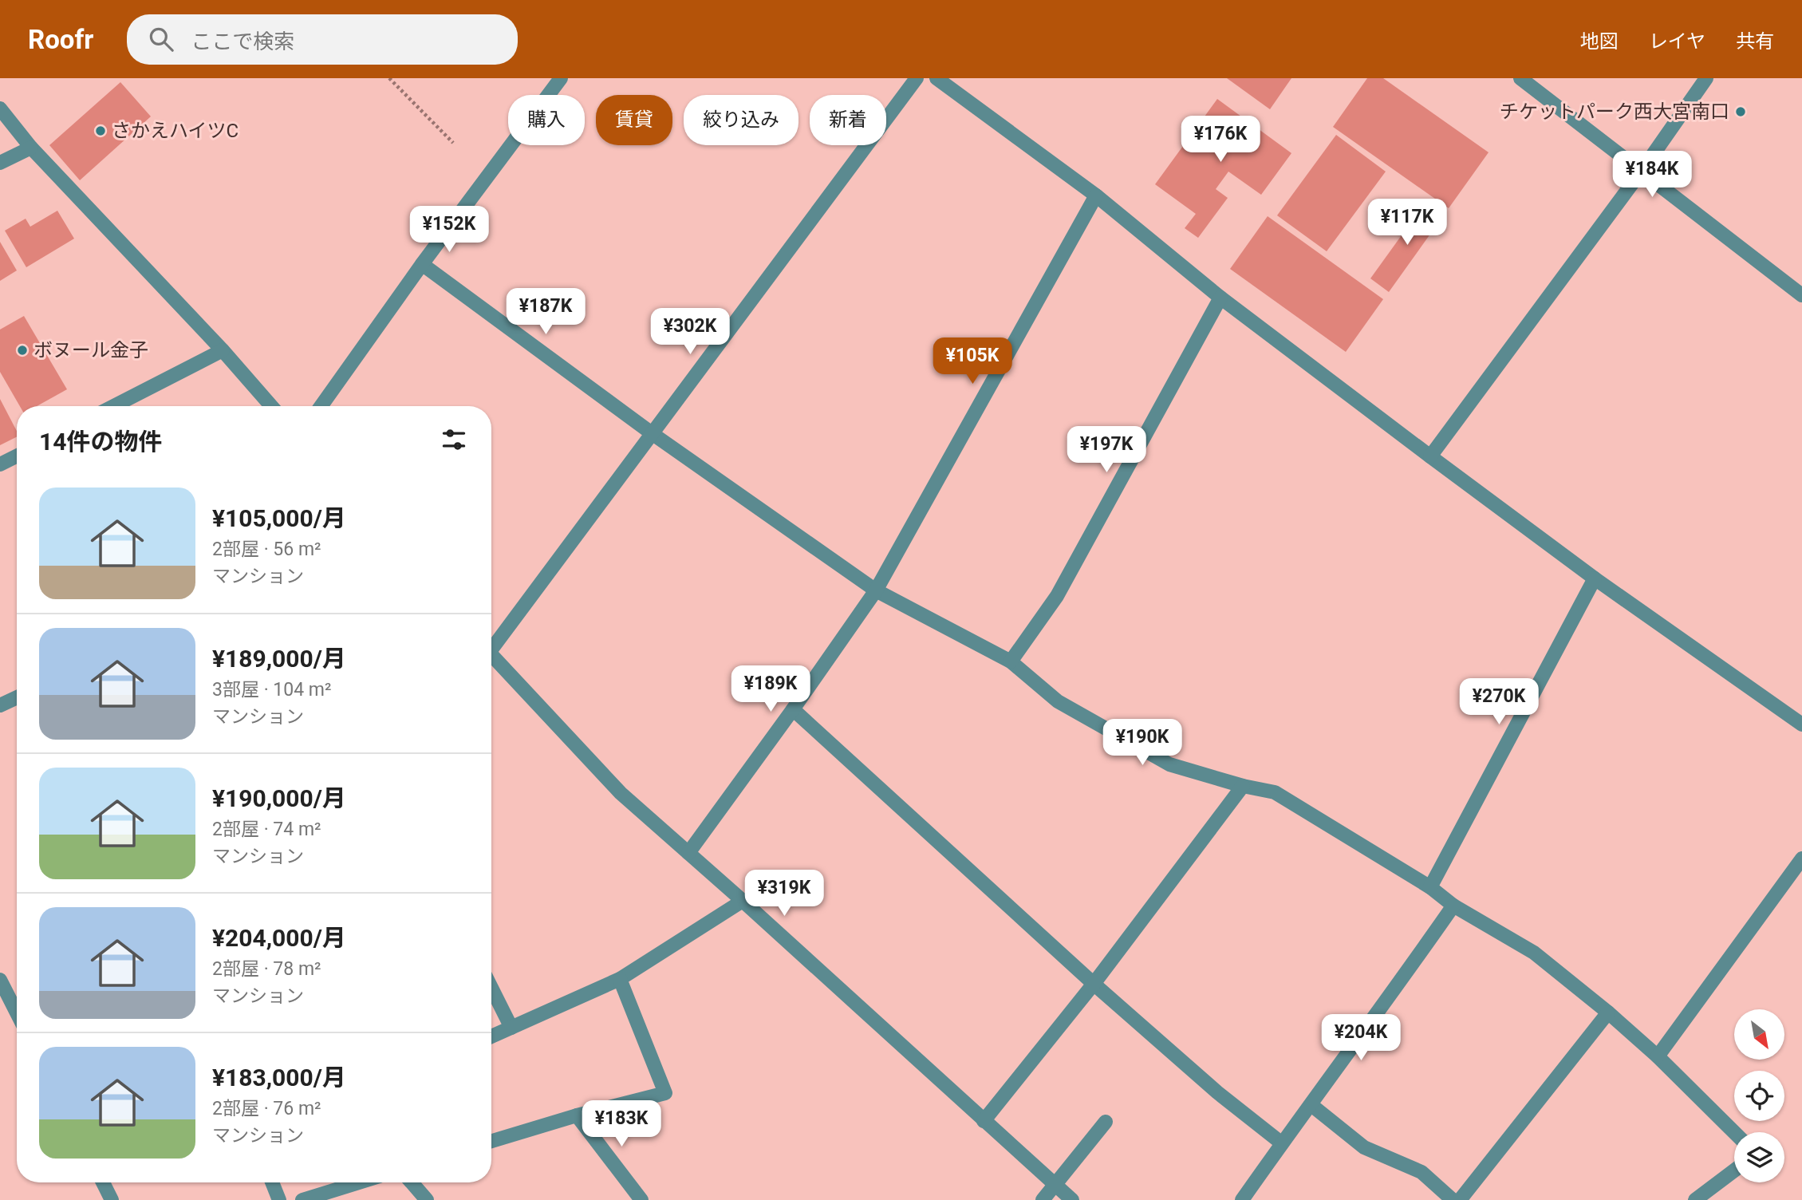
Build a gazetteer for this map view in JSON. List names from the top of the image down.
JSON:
{
  "places": ["チケットパーク西大宮南口", "さかえハイツC", "ボヌール金子"],
  "north": "bottom right",
  "page": {
    "header": "Roofr",
    "search": "ここで検索",
    "nav": ["地図", "レイヤ", "共有"],
    "chip": [
      "購入",
      "賃貸",
      "絞り込み",
      "新着"
    ],
    "price": [
      "¥176K",
      "¥184K",
      "¥117K",
      "¥152K",
      "¥187K",
      "¥302K",
      "¥105K",
      "¥197K",
      "¥189K",
      "¥270K",
      "¥190K",
      "¥319K",
      "¥204K",
      "¥183K"
    ],
    "heading": "14件の物件",
    "list": [
      {
        "name": "¥105,000/月",
        "note": "2部屋 · 56 m² · マンション"
      },
      {
        "name": "¥189,000/月",
        "note": "3部屋 · 104 m² · マンション"
      },
      {
        "name": "¥190,000/月",
        "note": "2部屋 · 74 m² · マンション"
      },
      {
        "name": "¥204,000/月",
        "note": "2部屋 · 78 m² · マンション"
      },
      {
        "name": "¥183,000/月",
        "note": "2部屋 · 76 m² · マンション"
      }
    ]
  }
}
